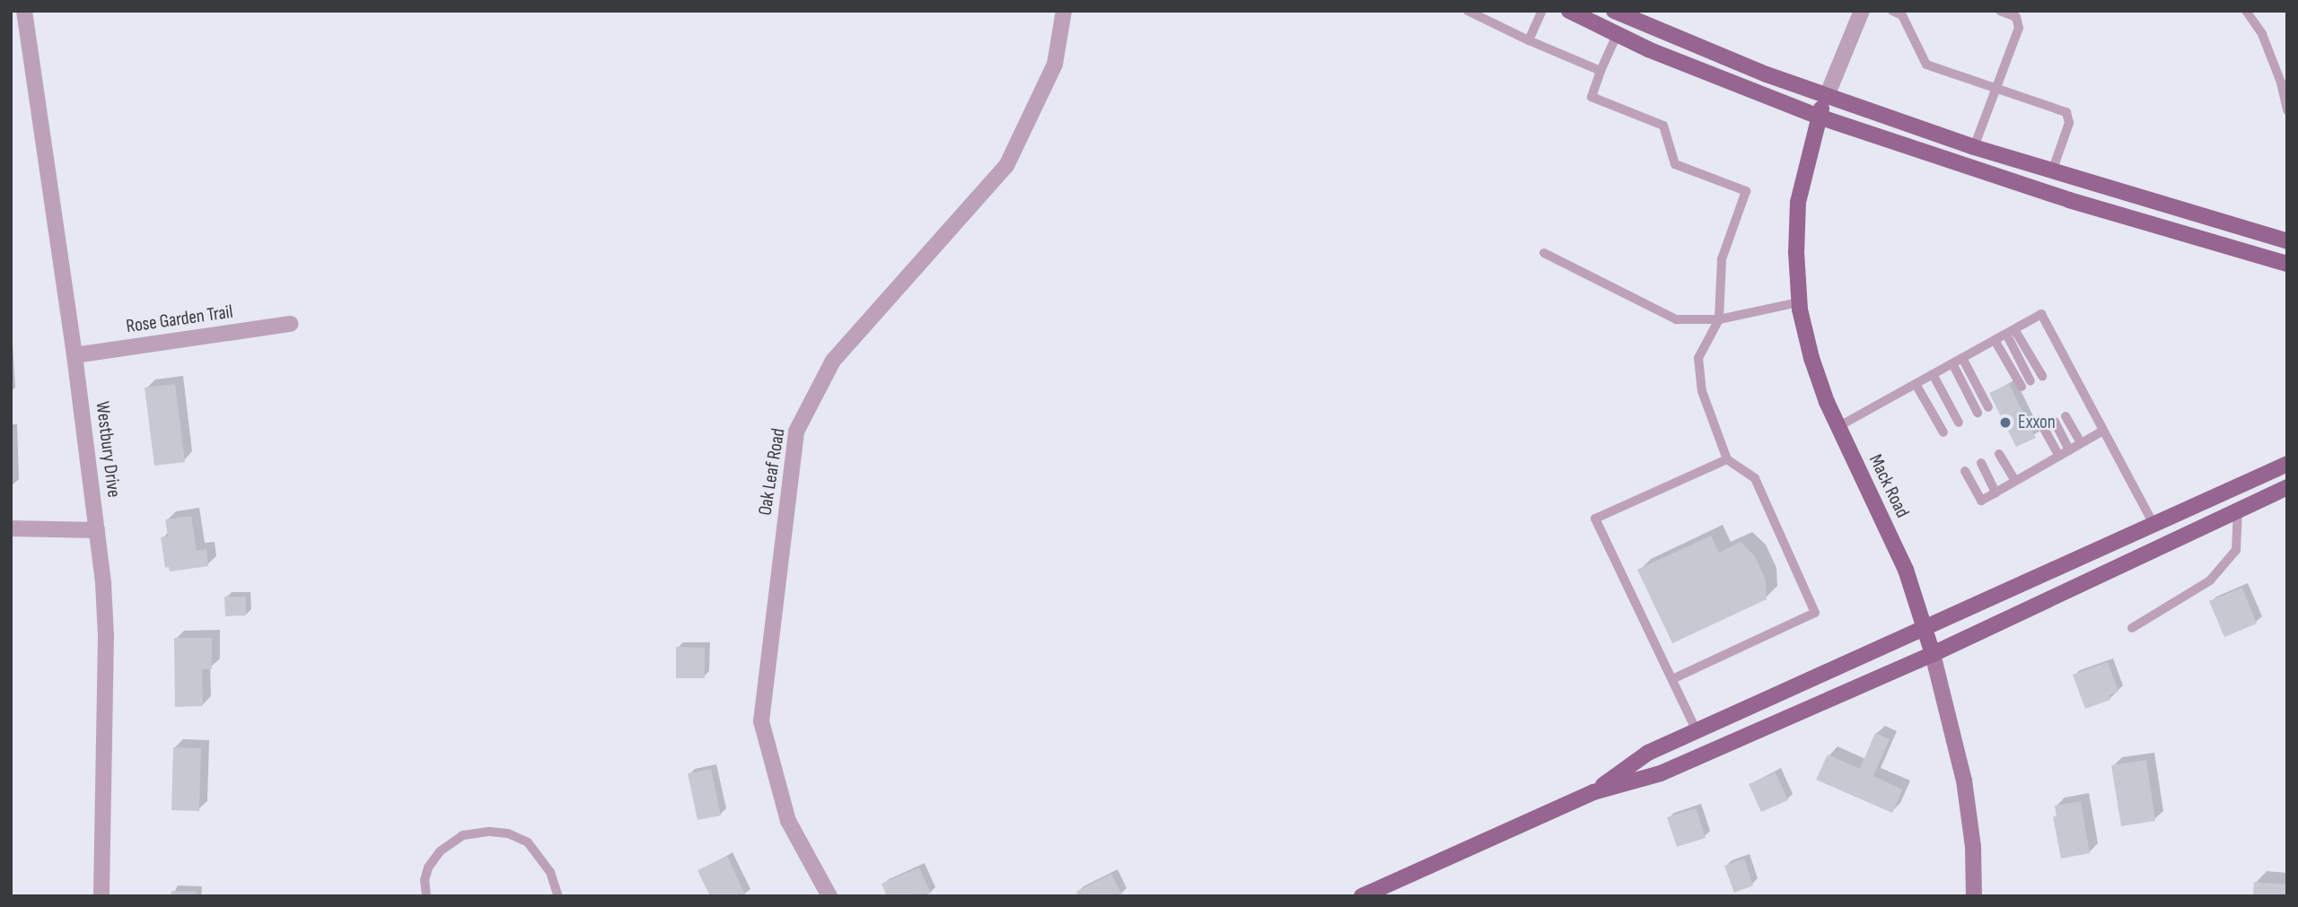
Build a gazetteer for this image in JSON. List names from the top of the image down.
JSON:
{
  "streets": {
    "main road": ["Mack Road"],
    "street": ["Rose Garden Trail", "Westbury Drive", "Oak Leaf Road"]
  },
  "crossings": [
    ["Rose Garden Trail", "Westbury Drive"]
  ],
  "places": ["Exxon"]
}
